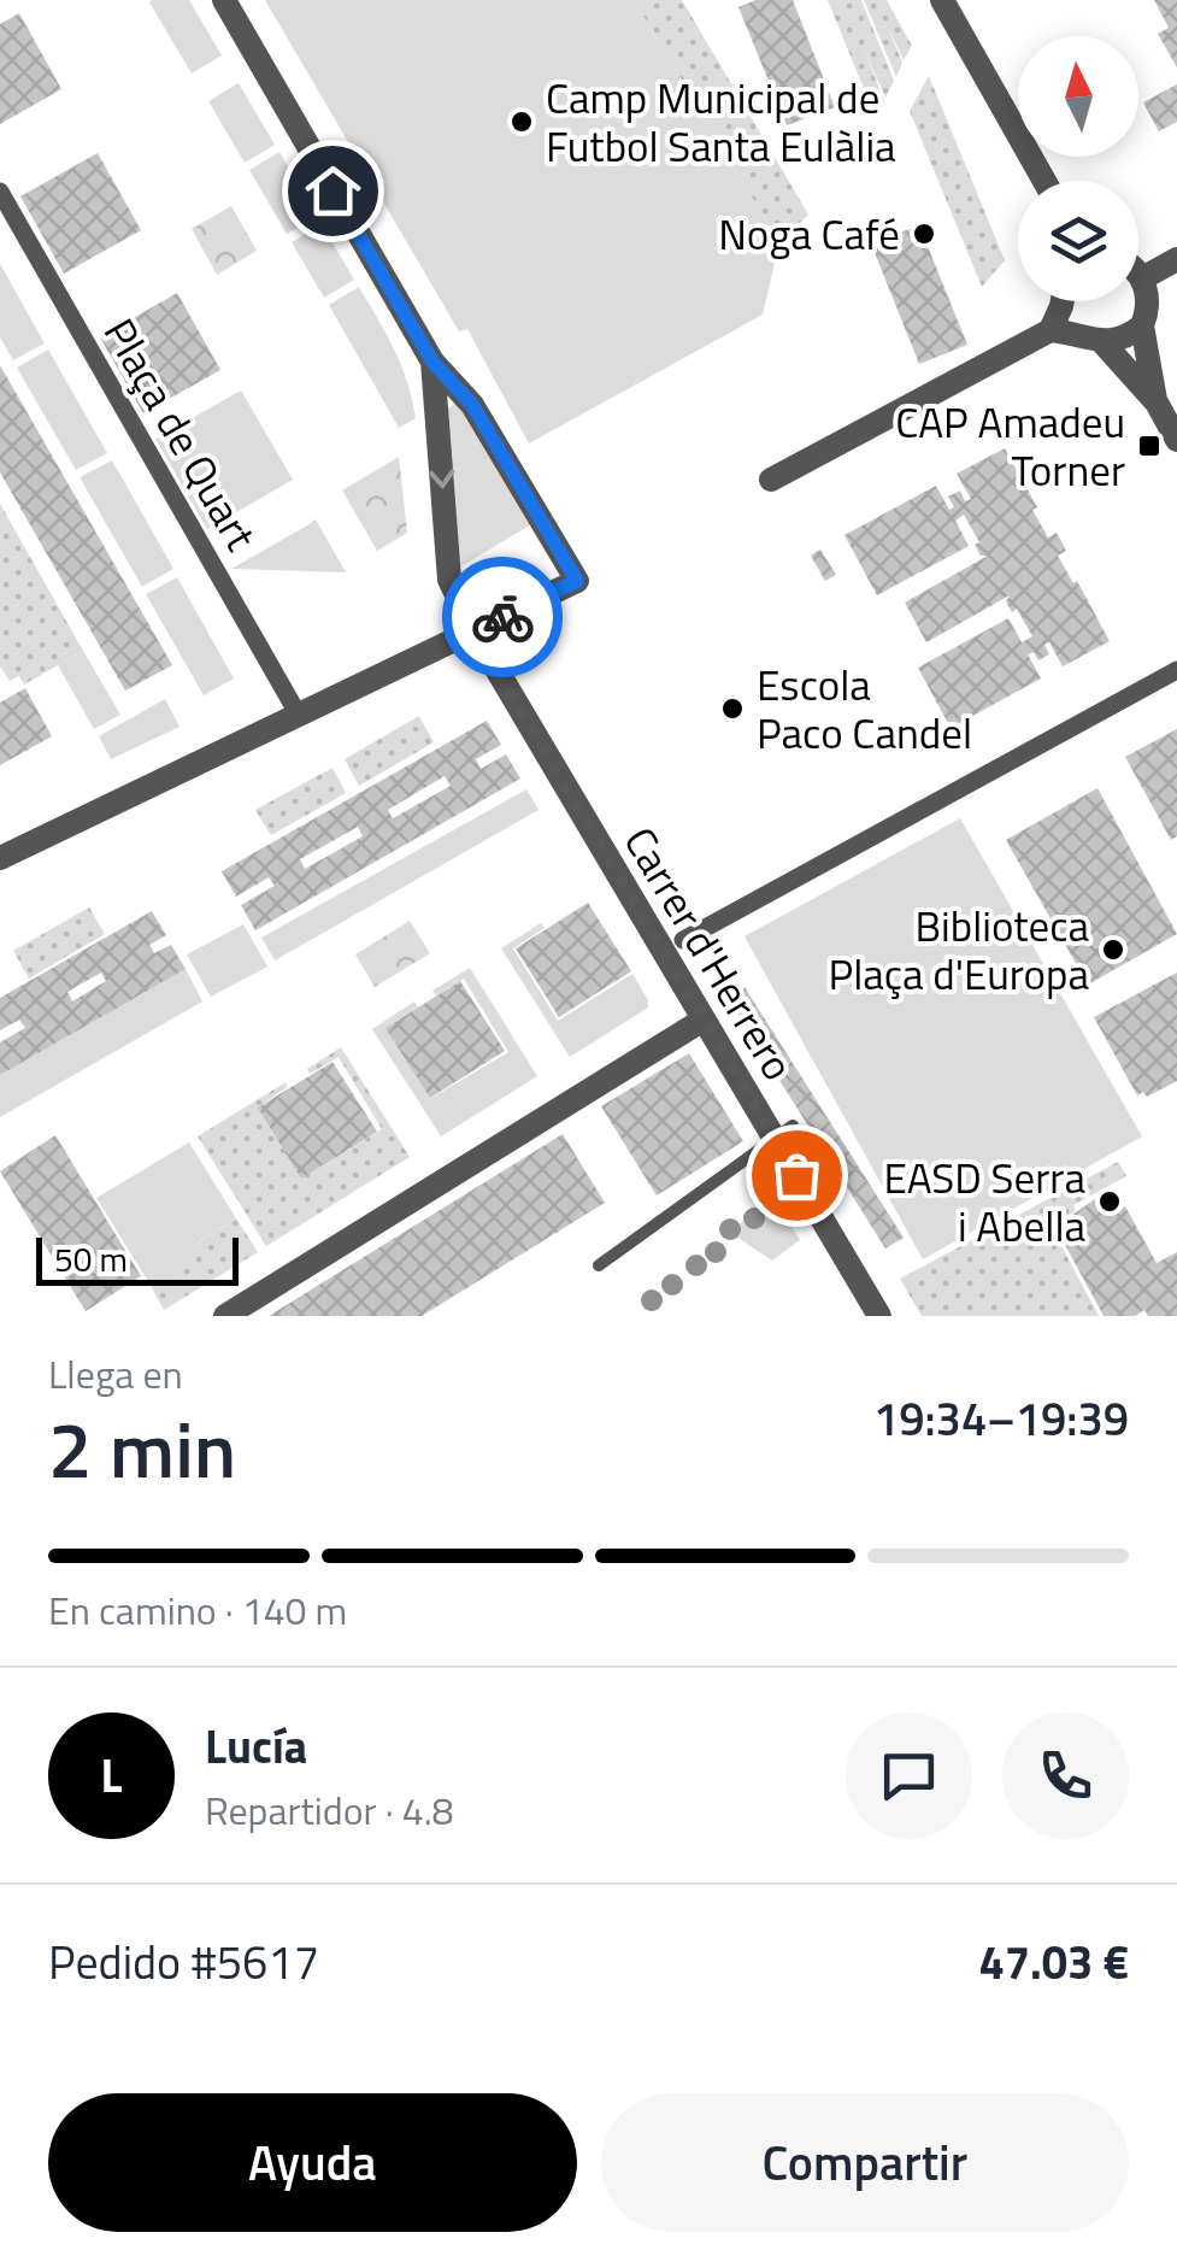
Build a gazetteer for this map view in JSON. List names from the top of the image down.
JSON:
{
  "streets": {
    "street": ["Plaça de Quart", "Carrer d'Herrero"]
  },
  "places": {
    "other": [
      "Camp Municipal de Futbol Santa Eulàlia",
      "Noga Café",
      "Escola Paco Candel",
      "Biblioteca Plaça d'Europa",
      "EASD Serra i Abella"
    ],
    "transit": ["CAP Amadeu Torner"]
  },
  "scale_bar": "50 m",
  "north": "top",
  "page": {
    "scale": "50 m",
    "heading": ["2 min", "Llega en", "19:34–19:39"],
    "panel": [
      "Lucía",
      "Repartidor · 4.8",
      "Pedido #5617",
      "47.03 €"
    ],
    "bar": "En camino · 140 m",
    "round": "L",
    "buttons": ["Ayuda", "Compartir"]
  }
}
